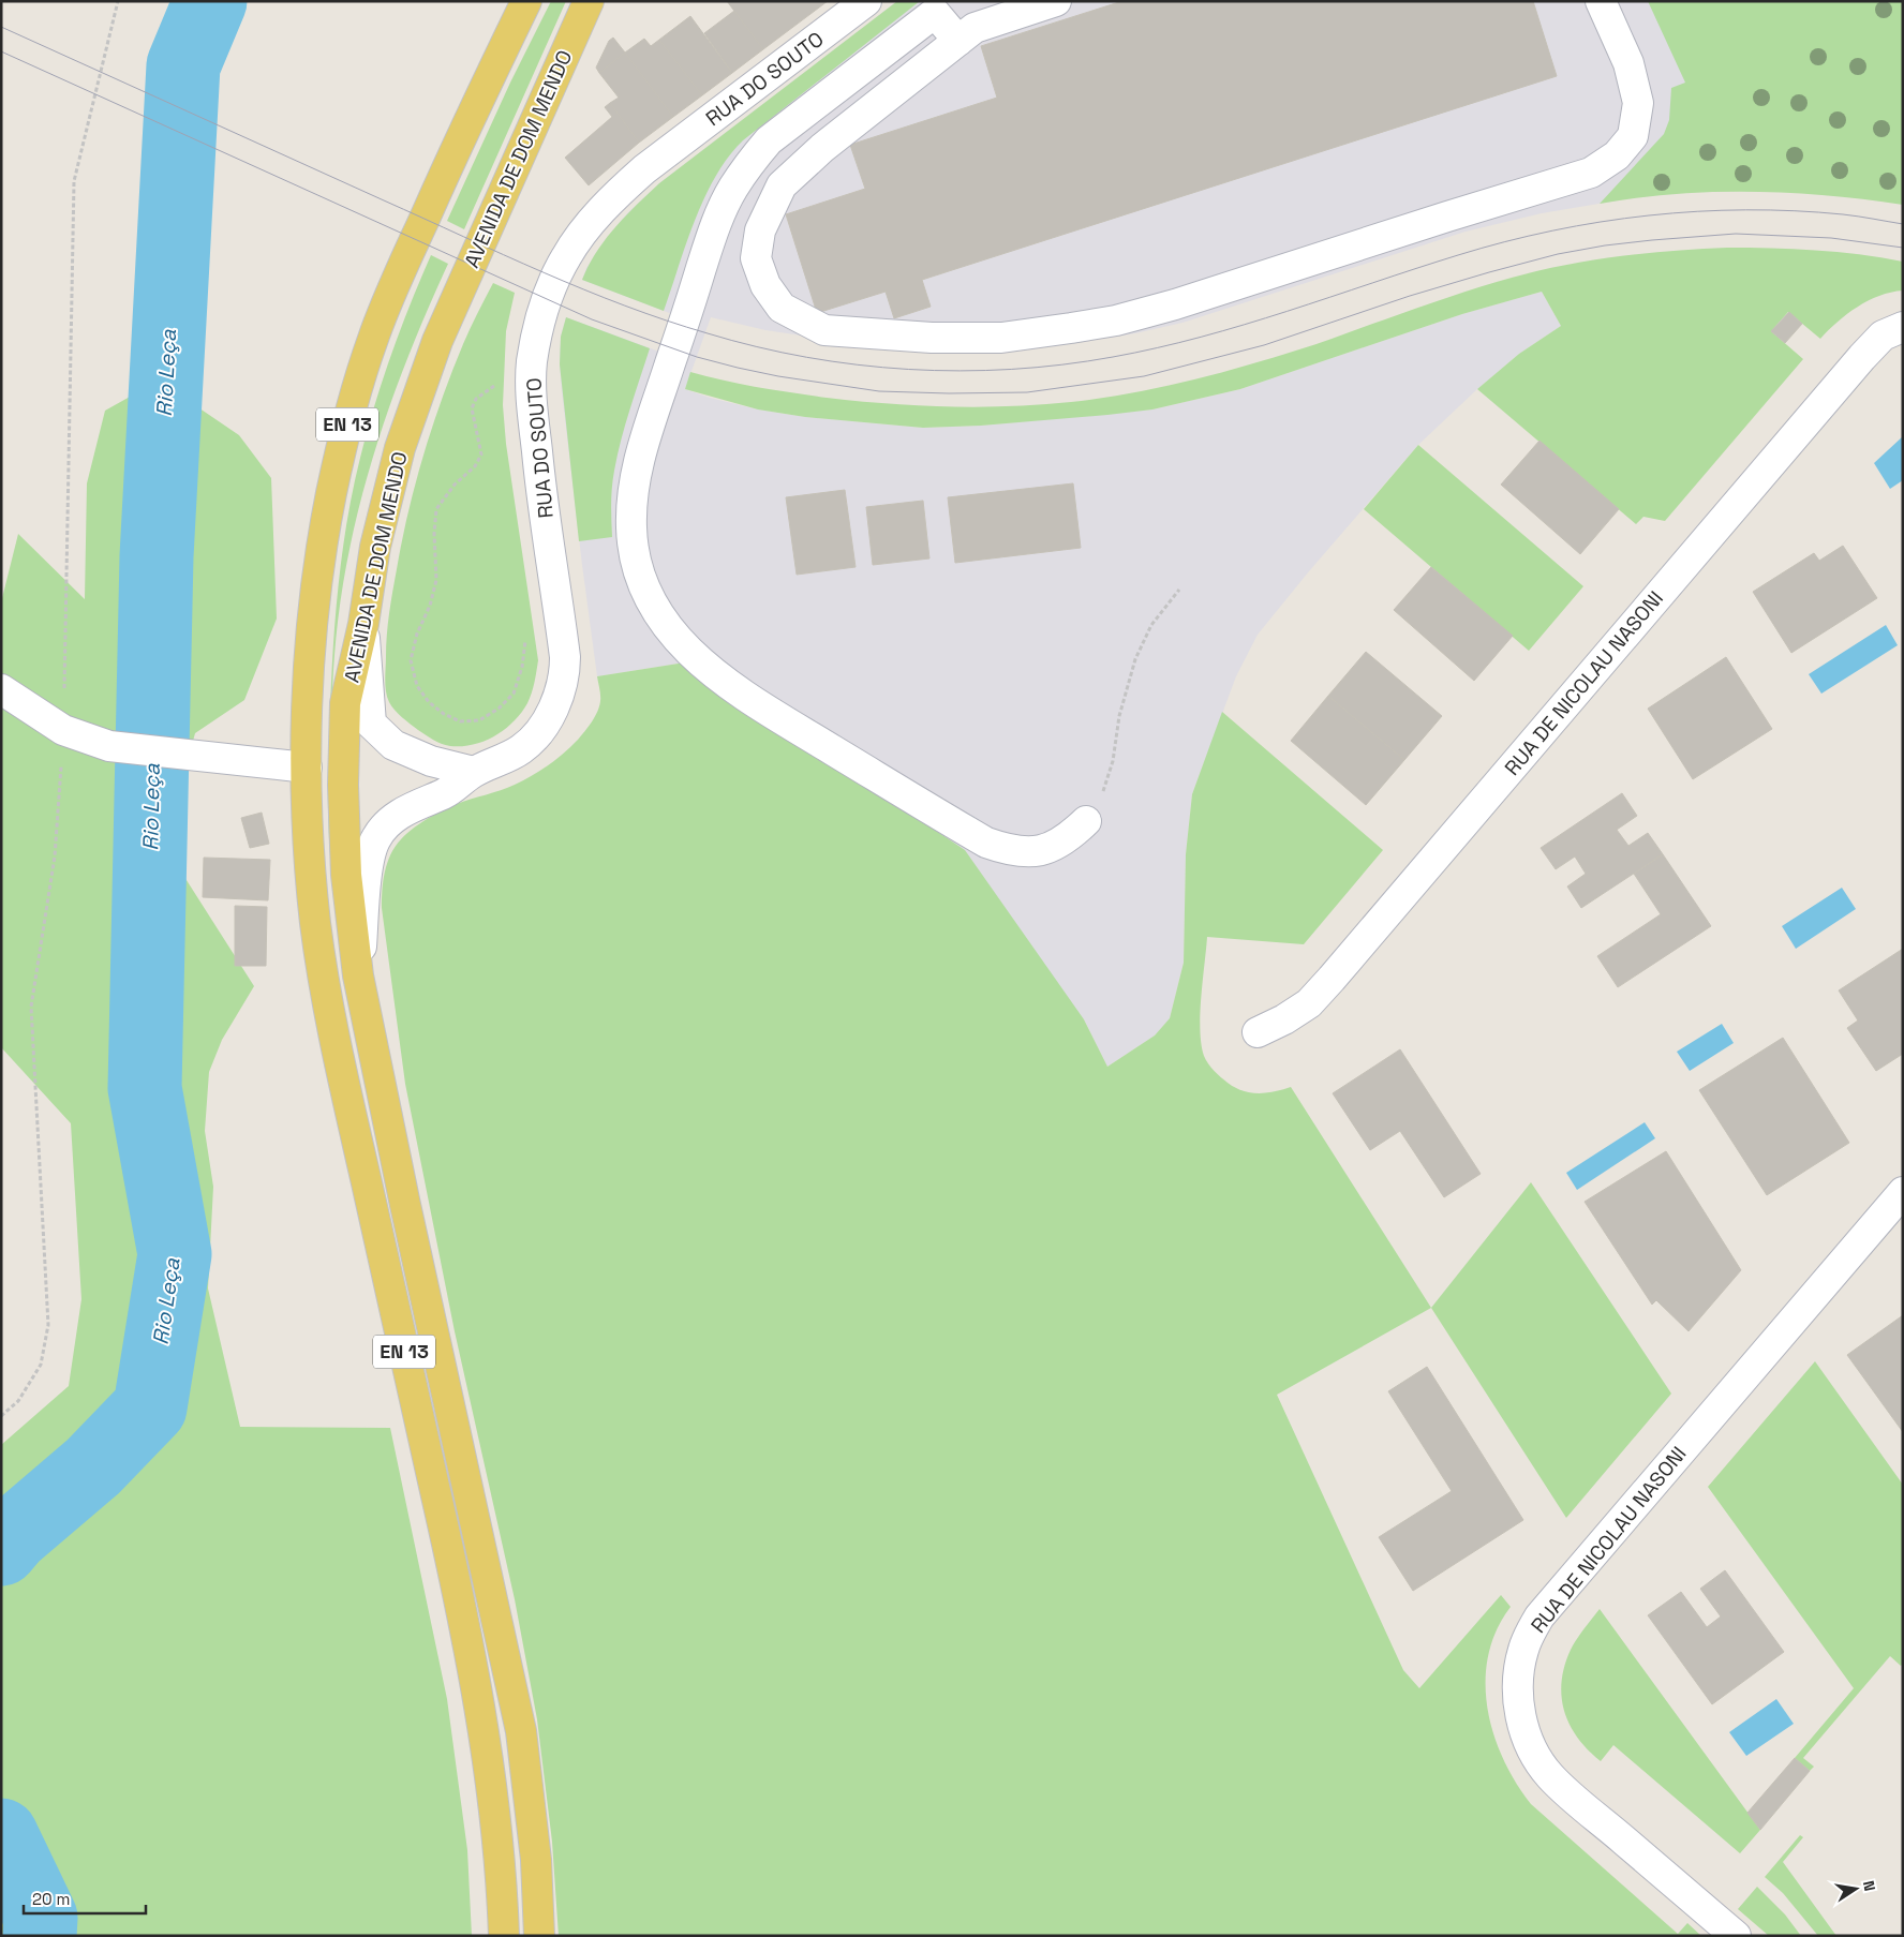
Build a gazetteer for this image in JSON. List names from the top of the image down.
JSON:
{
  "streets": {
    "main road": ["AVENIDA DE DOM MENDO", "EN 13"],
    "street": ["RUA DO SOUTO", "RUA DE NICOLAU NASONI"]
  },
  "crossings": [
    ["RUA DO SOUTO", "AVENIDA DE DOM MENDO"],
    ["RUA DO SOUTO", "EN 13"],
    ["AVENIDA DE DOM MENDO", "EN 13"]
  ],
  "water": ["Rio Leça"],
  "scale_bar": "20 m",
  "north": "right"
}
